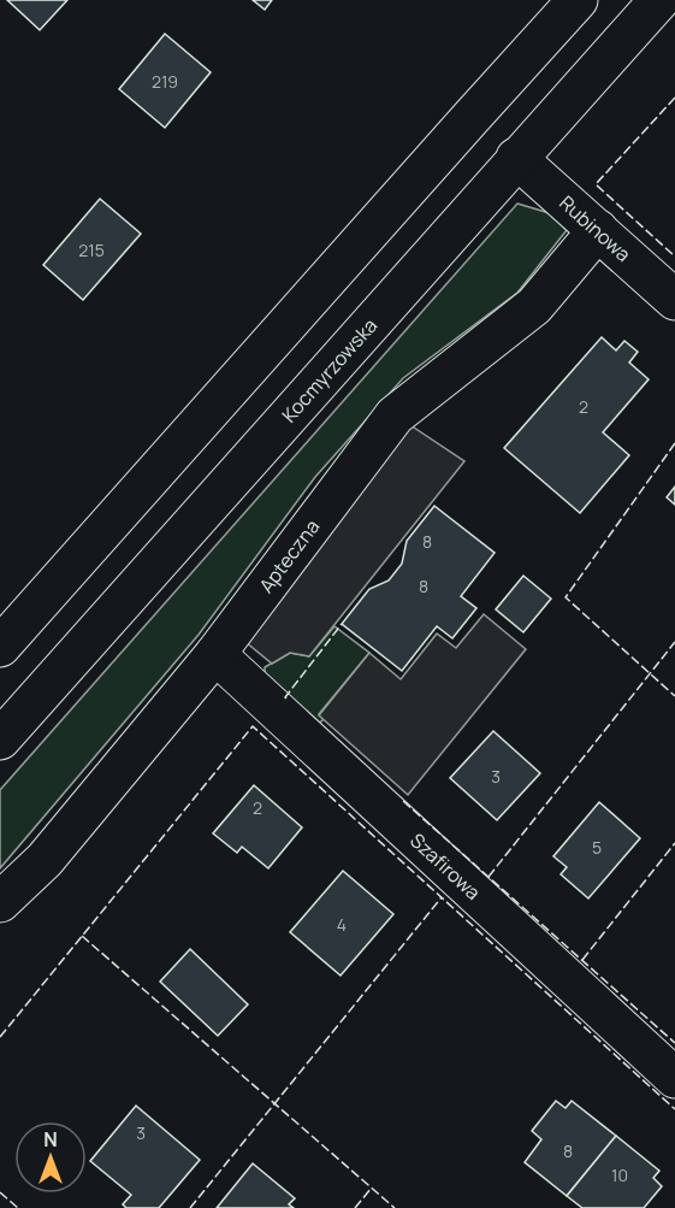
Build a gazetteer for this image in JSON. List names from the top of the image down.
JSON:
{
  "streets": {
    "main road": [
      "Rubinowa",
      "Kocmyrzowska",
      "Apteczna",
      "Szafirowa"
    ]
  },
  "crossings": [
    ["Rubinowa", "Kocmyrzowska"],
    ["Rubinowa", "Apteczna"],
    ["Apteczna", "Szafirowa"]
  ],
  "house_numbers": [
    "219",
    "215",
    "2",
    "8",
    "8",
    "3",
    "2",
    "5",
    "4",
    "3",
    "8",
    "10"
  ],
  "north": "top"
}
